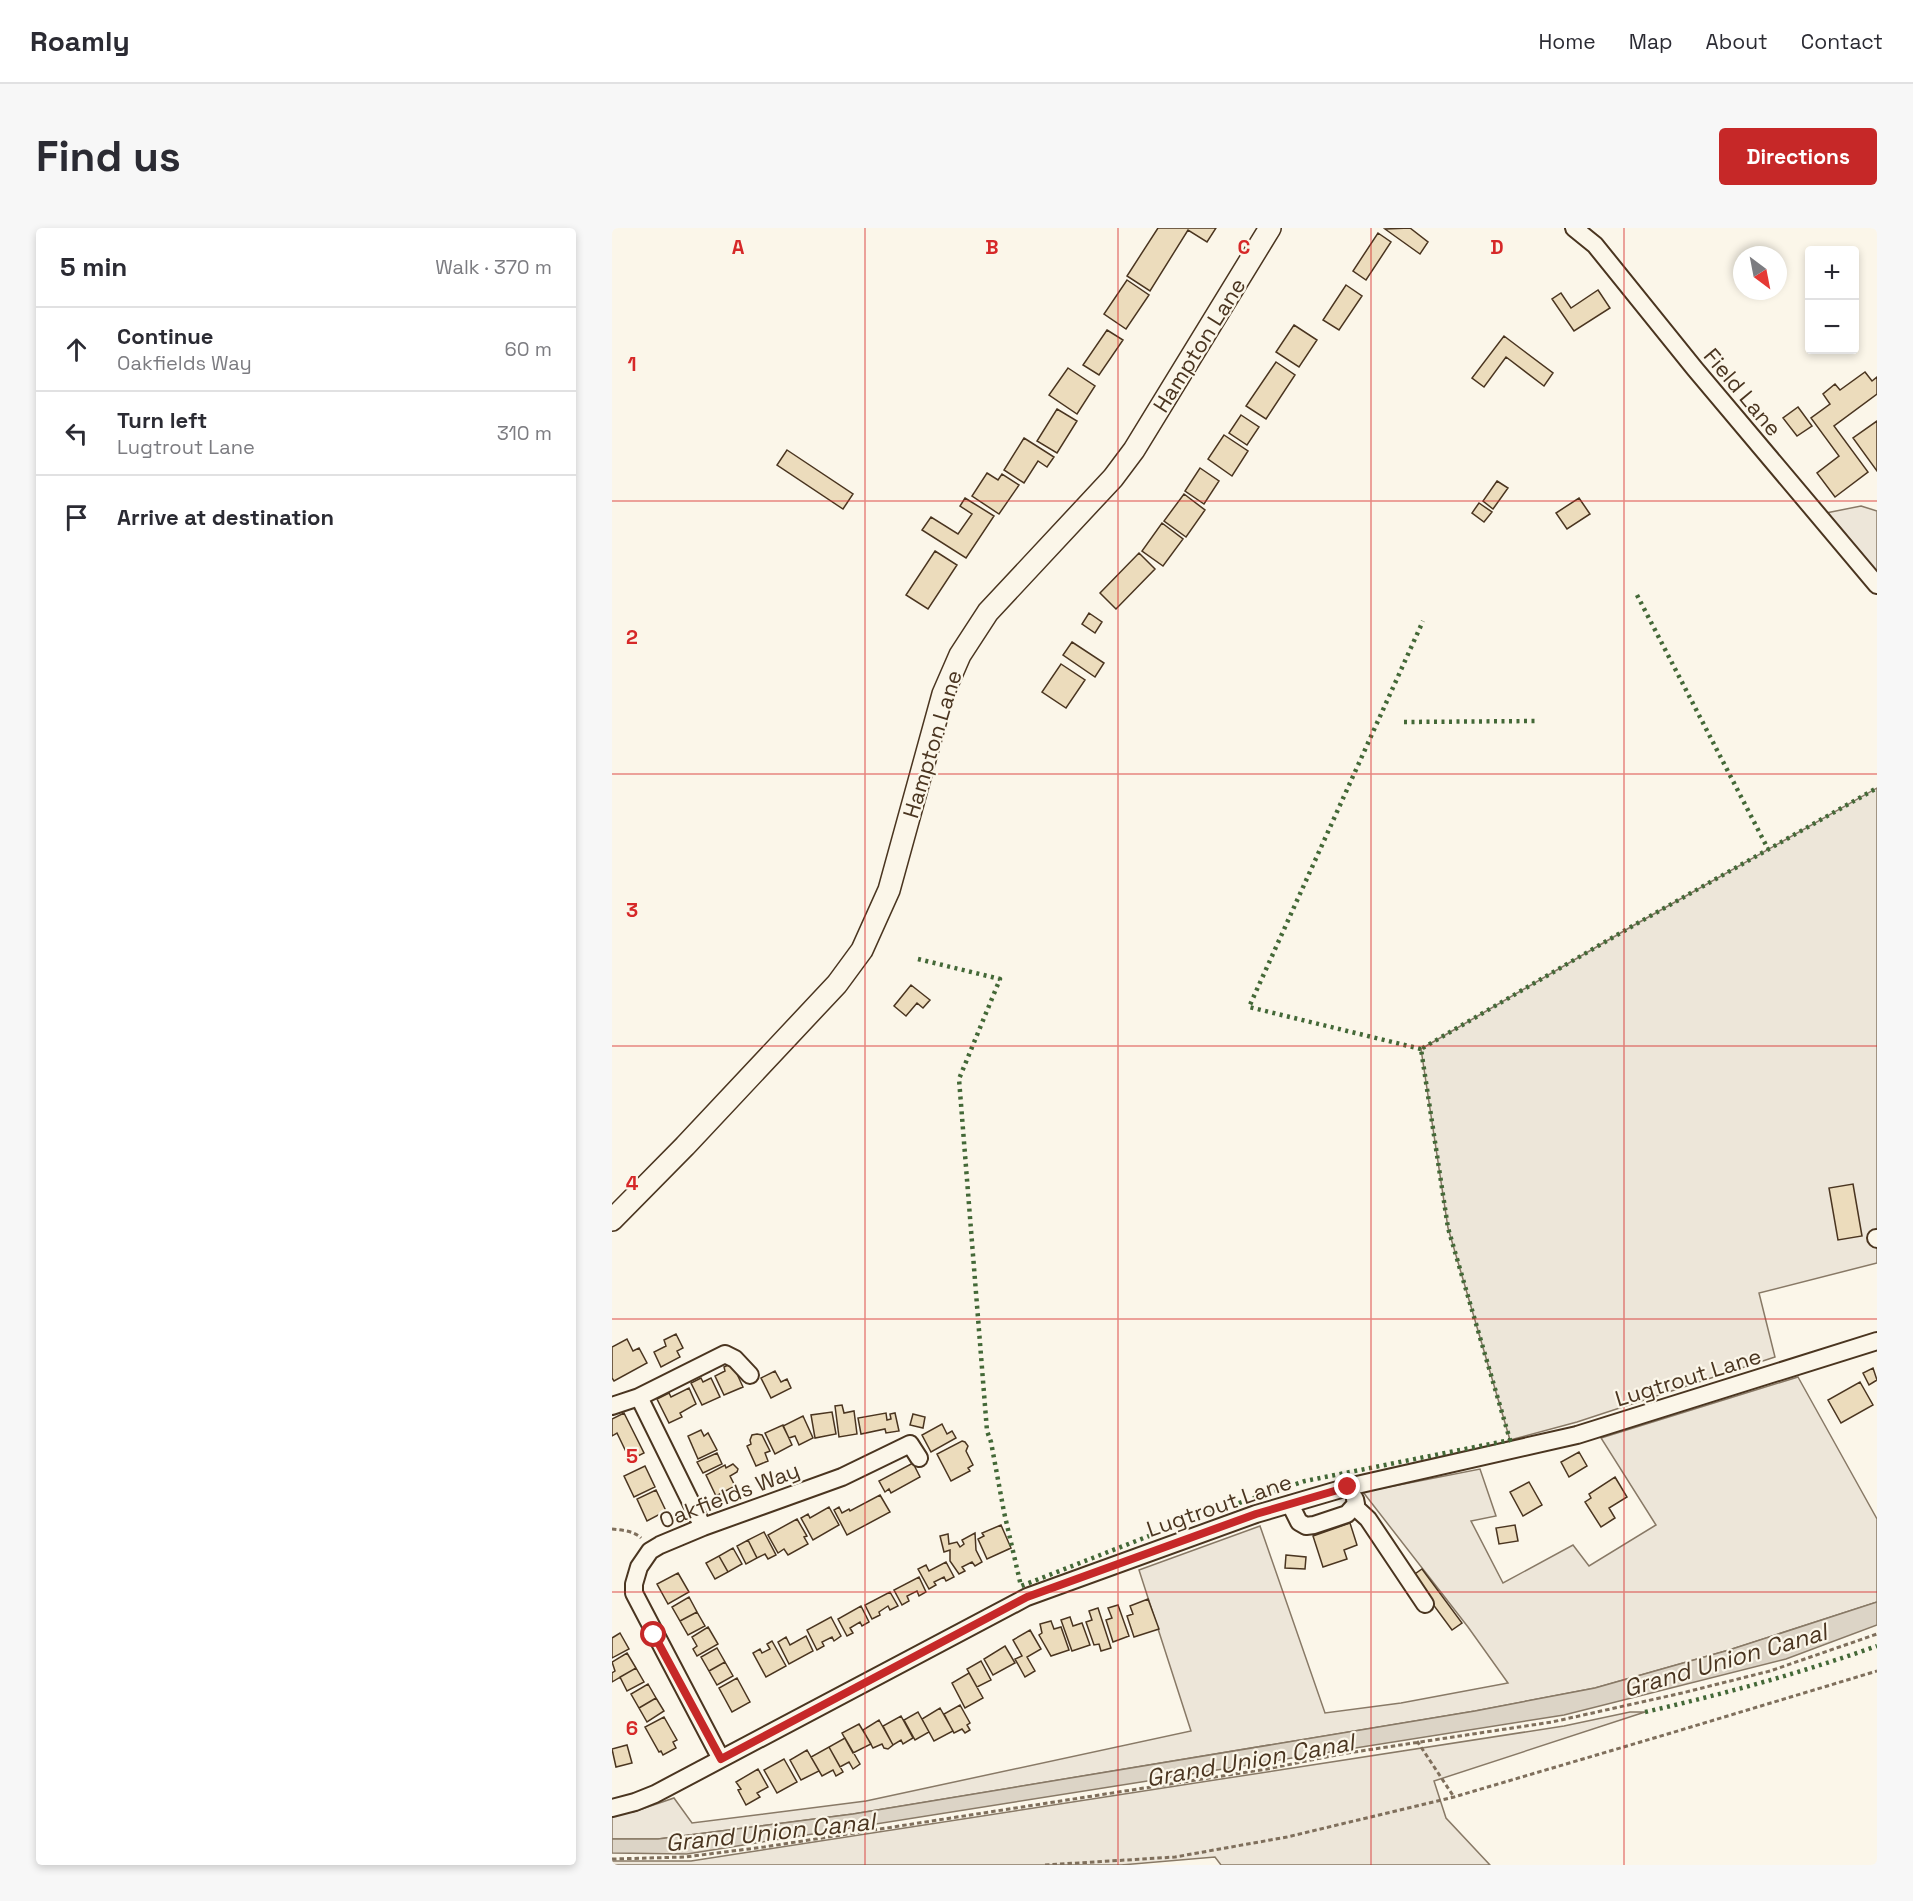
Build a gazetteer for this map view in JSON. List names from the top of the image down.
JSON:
{
  "streets": {
    "main road": ["Hampton Lane"],
    "street": ["Field Lane", "Lugtrout Lane", "Oakfields Way"]
  },
  "crossings": [
    ["Lugtrout Lane", "Oakfields Way"]
  ],
  "water": ["Grand Union Canal"],
  "north": "bottom right",
  "page": {
    "header": "Roamly",
    "nav": [
      "Home",
      "Map",
      "About",
      "Contact"
    ],
    "buttons": "Directions",
    "title": "Find us",
    "heading": ["5 min", "Walk · 370 m"],
    "map_buttons": ["+", "−"],
    "list": [
      ["Continue", "Oakfields Way", "60 m"],
      ["Turn left", "Lugtrout Lane", "310 m"],
      "Arrive at destination"
    ]
  },
  "grid": {
    "columns": [
      "A",
      "B",
      "C",
      "D"
    ],
    "rows": [
      "1",
      "2",
      "3",
      "4",
      "5",
      "6"
    ]
  }
}
